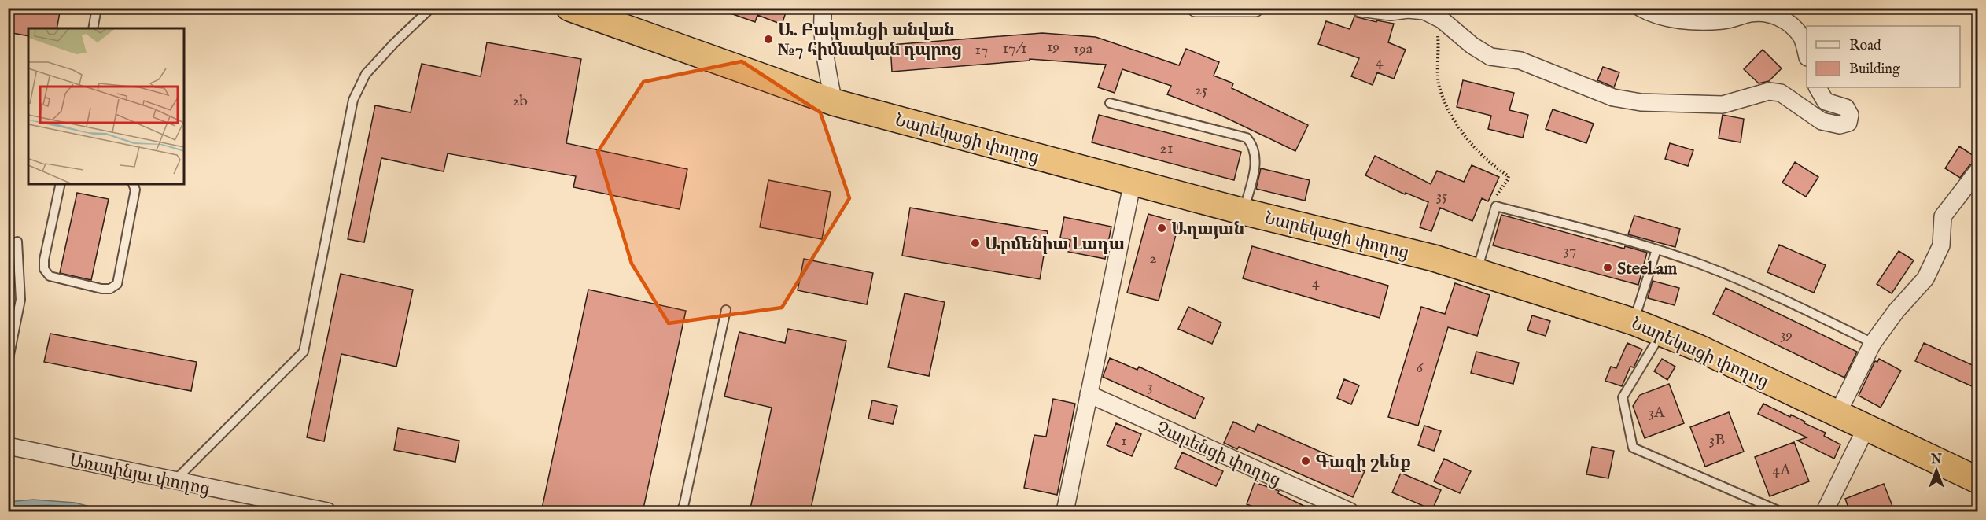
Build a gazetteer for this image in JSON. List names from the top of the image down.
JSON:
{
  "streets": {
    "highway": ["Նարեկացի փողոց"],
    "street": ["Չարենցի փողոց", "Առափնյա փողոց"]
  },
  "places": [
    "Ա. Բակունցի անվան №7 հիմնական դպրոց",
    "Աղայան",
    "Արմենիա Լադա",
    "Steel.am",
    "Գազի շենք"
  ],
  "house_numbers": [
    "19",
    "17/1",
    "19a",
    "17",
    "4",
    "25",
    "2b",
    "21",
    "35",
    "37",
    "2",
    "4",
    "39",
    "6",
    "3",
    "3A",
    "3B",
    "1",
    "4A"
  ],
  "legend": ["Road", "Building"],
  "north": "top"
}
